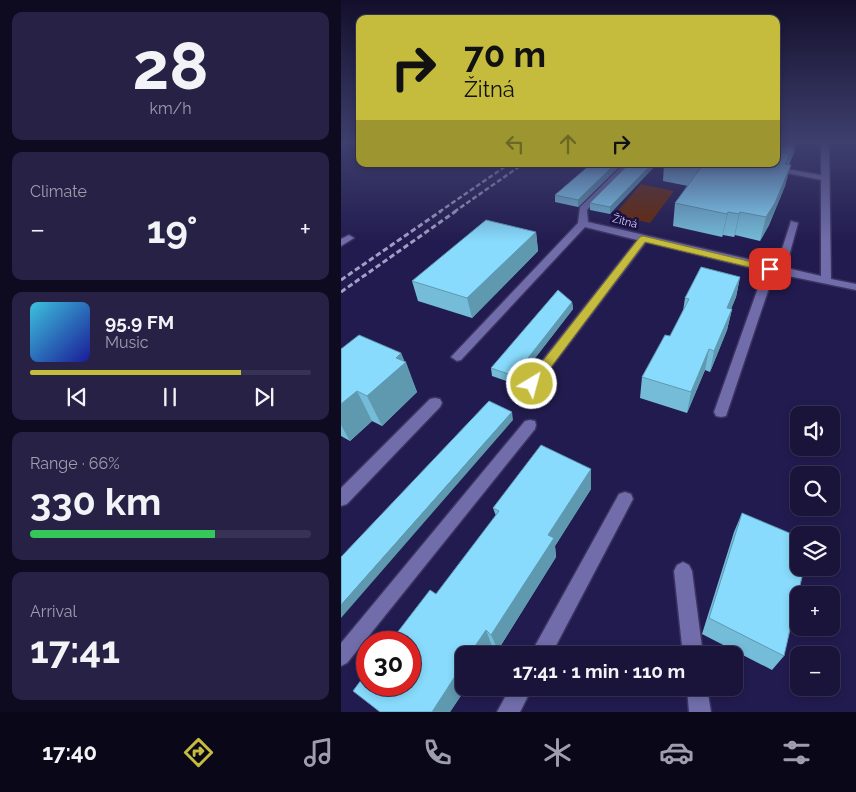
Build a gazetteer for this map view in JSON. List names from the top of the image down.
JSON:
{
  "streets": {
    "street": ["Žitná"]
  },
  "page": {
    "tile": [
      ["28", "km/h"],
      "Climate",
      ["Range · 66%", "330 km"],
      ["Arrival", "17:41"]
    ],
    "turn": ["70 m", "Žitná"],
    "heat": ["−", "19°", "+"],
    "song": ["95.9 FM", "Music"],
    "map_buttons": ["+", "−"],
    "limit": "30",
    "trip": "17:41 · 1 min · 110 m",
    "tabs": "17:40"
  }
}
